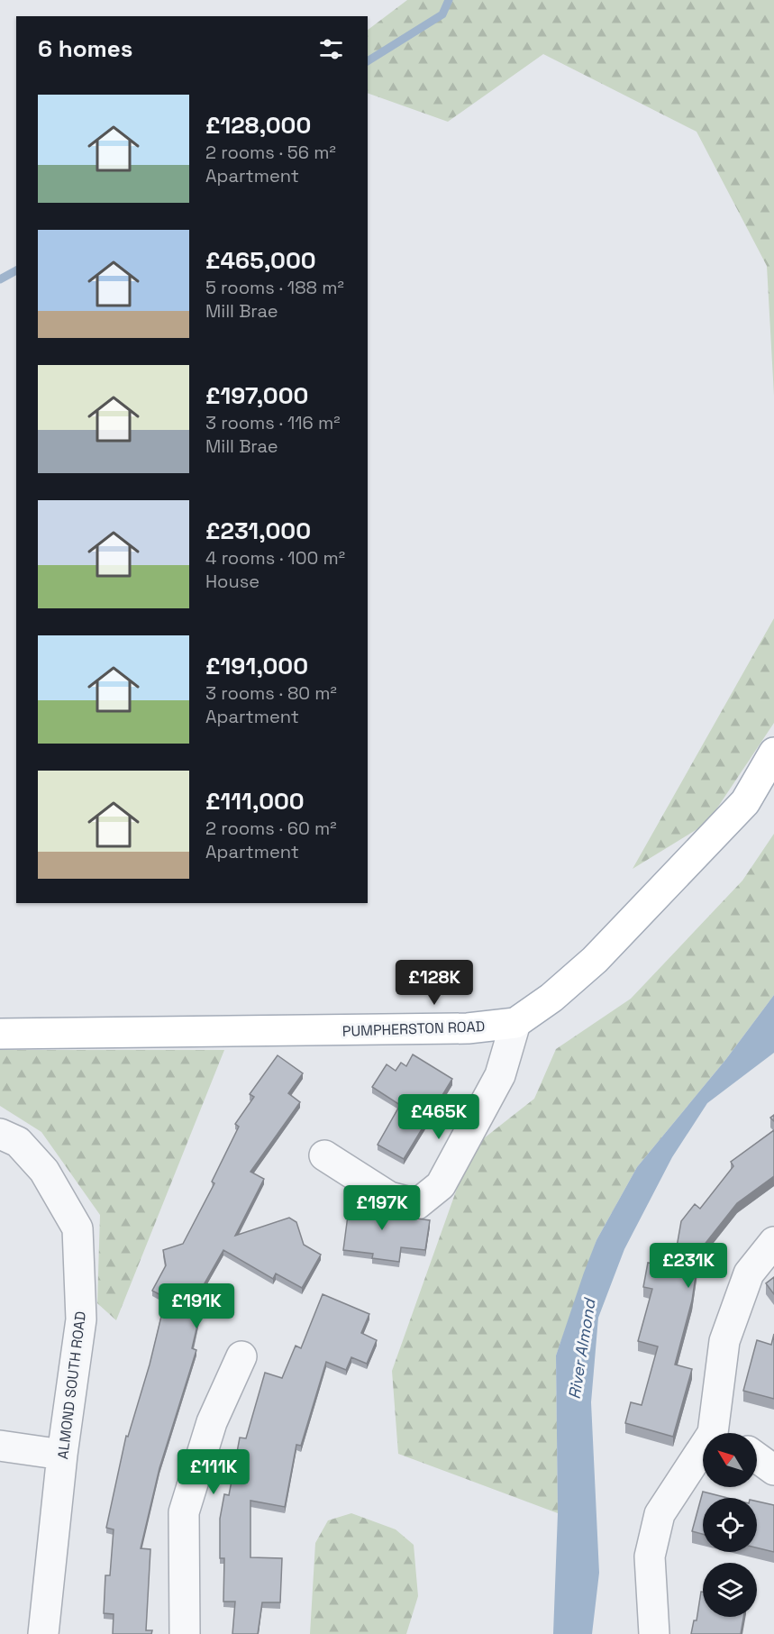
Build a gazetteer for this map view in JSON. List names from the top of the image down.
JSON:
{
  "streets": {
    "main road": ["PUMPHERSTON ROAD"],
    "street": ["ALMOND SOUTH ROAD"]
  },
  "water": ["River Almond"],
  "north": "top left",
  "page": {
    "heading": "6 homes",
    "list": [
      {
        "name": "£128,000",
        "note": "2 rooms · 56 m² · Apartment"
      },
      {
        "name": "£465,000",
        "note": "5 rooms · 188 m² · Mill Brae"
      },
      {
        "name": "£197,000",
        "note": "3 rooms · 116 m² · Mill Brae"
      },
      {
        "name": "£231,000",
        "note": "4 rooms · 100 m² · House"
      },
      {
        "name": "£191,000",
        "note": "3 rooms · 80 m² · Apartment"
      },
      {
        "name": "£111,000",
        "note": "2 rooms · 60 m² · Apartment"
      }
    ],
    "price": [
      "£128K",
      "£465K",
      "£197K",
      "£231K",
      "£191K",
      "£111K"
    ]
  }
}
